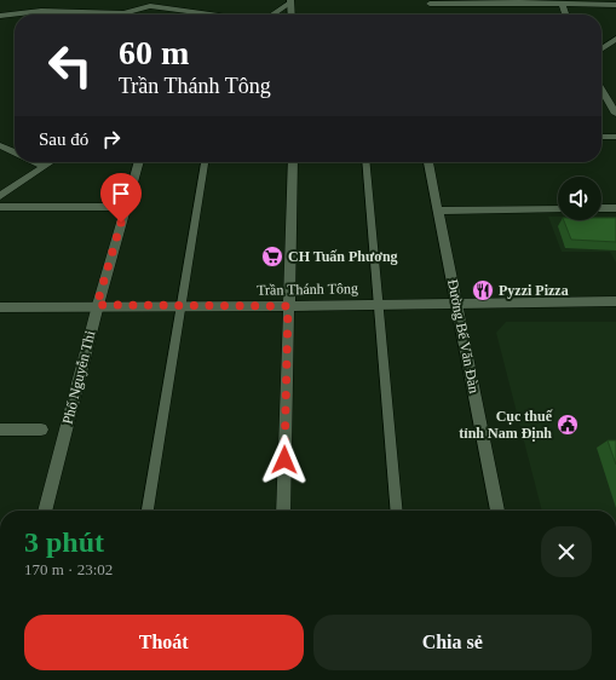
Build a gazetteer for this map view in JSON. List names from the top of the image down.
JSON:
{
  "streets": {
    "street": ["Trần Thánh Tông", "Đường Bế Văn Đàn", "Phố Nguyễn Thi"]
  },
  "crossings": [
    ["Trần Thánh Tông", "Đường Bế Văn Đàn"],
    ["Trần Thánh Tông", "Phố Nguyễn Thi"]
  ],
  "places": {
    "supermarket": ["CH Tuấn Phương"],
    "restaurant": ["Pyzzi Pizza"],
    "public building": ["Cục thuế tỉnh Nam Định"]
  },
  "page": {
    "turn": ["60 m", "Trần Thánh Tông"],
    "then": "Sau đó",
    "heading": ["3 phút", "170 m · 23:02"],
    "buttons": ["Thoát", "Chia sẻ"]
  }
}
